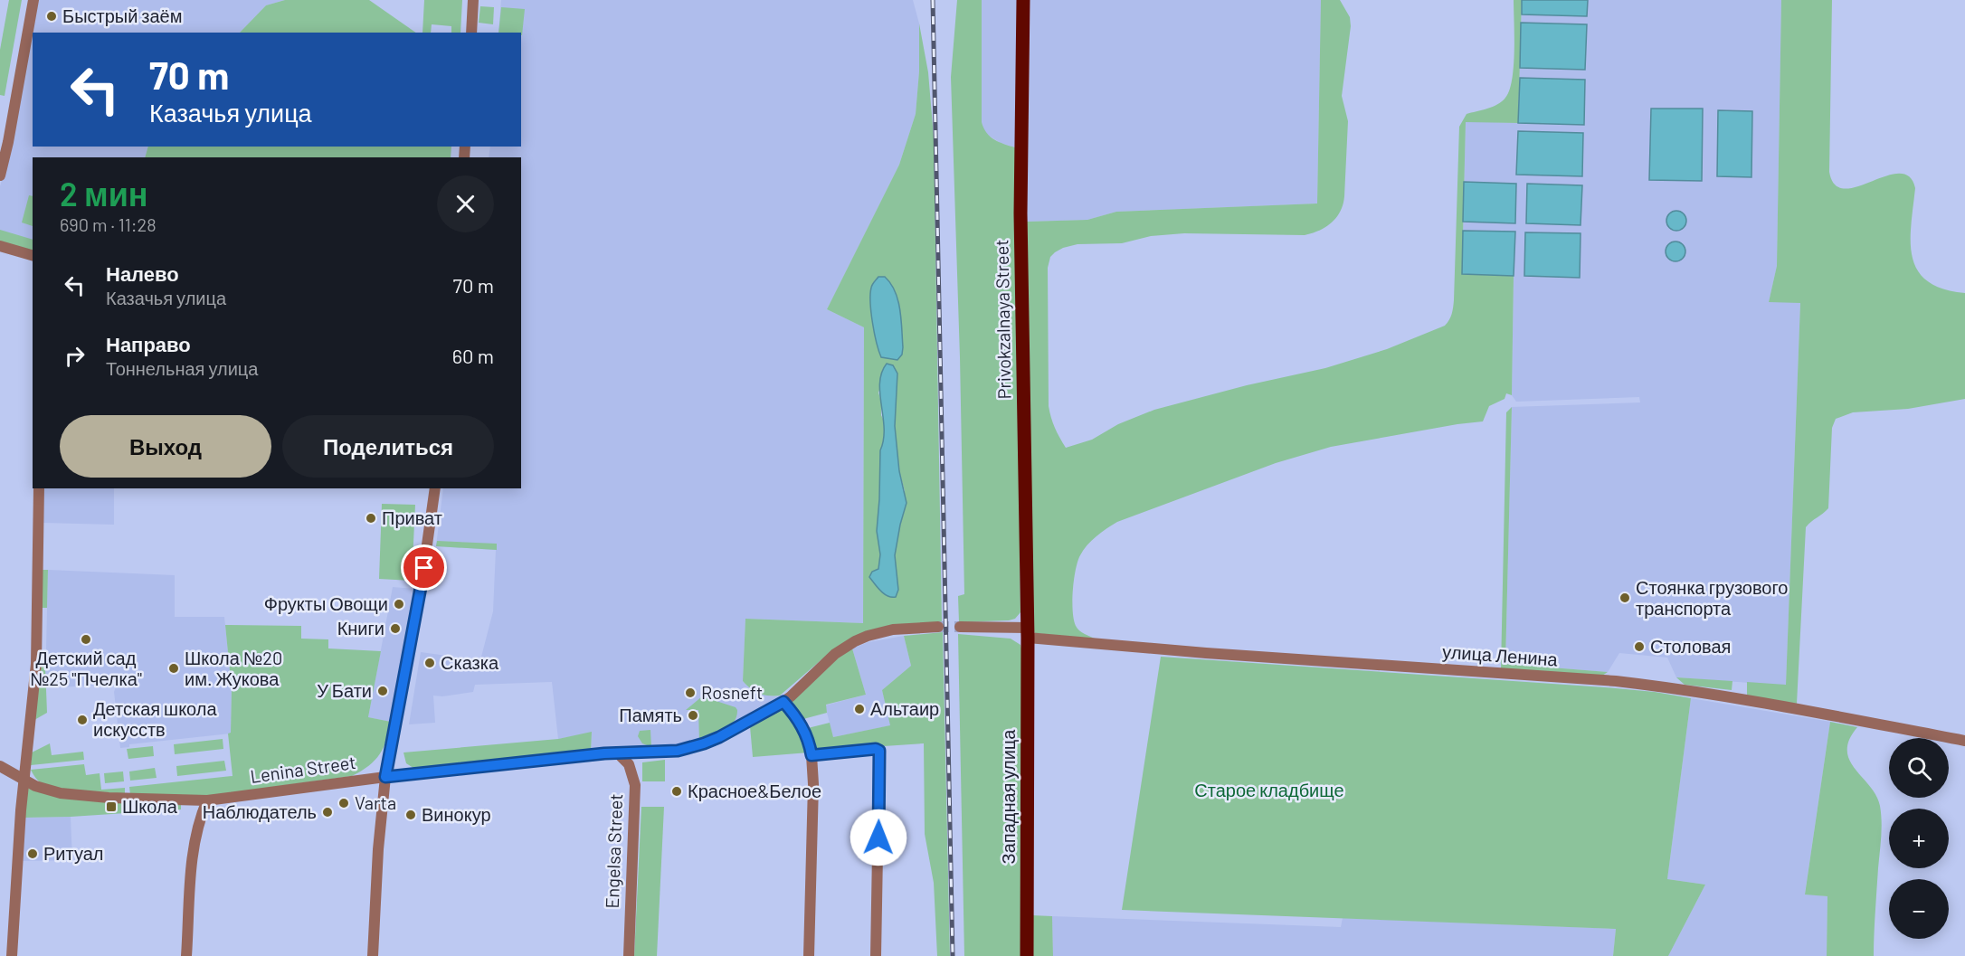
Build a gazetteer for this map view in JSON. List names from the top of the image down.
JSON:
{
  "streets": {
    "main road": ["Privokzalnaya Street", "Западная улица"],
    "street": ["улица Ленина", "Lenina Street", "Engelsa Street"]
  },
  "crossings": [
    ["Privokzalnaya Street", "улица Ленина"],
    ["Privokzalnaya Street", "Западная улица"],
    ["улица Ленина", "Западная улица"],
    ["Lenina Street", "Engelsa Street"]
  ],
  "parks": ["Старое кладбище"],
  "places": {
    "other": [
      "Быстрый заём",
      "Приват",
      "Стоянка грузового транспорта",
      "Фрукты Овощи",
      "Книги",
      "Детский сад №25 \"Пчелка\"",
      "Столовая",
      "Сказка",
      "Школа №20 им. Жукова",
      "У Бати",
      "Rosneft",
      "Альтаир",
      "Память",
      "Детская школа искусств",
      "Красное&Белое",
      "Varta",
      "Наблюдатель",
      "Винокур",
      "Ритуал"
    ],
    "transit": ["Школа"]
  },
  "page": {
    "turn": ["70 m", "Казачья улица"],
    "heading": ["2 мин", "690 m · 11:28"],
    "list": [
      {
        "name": "Налево",
        "note": "Казачья улица",
        "value": "70 m"
      },
      {
        "name": "Направо",
        "note": "Тоннельная улица",
        "value": "60 m"
      }
    ],
    "buttons": ["Выход", "Поделиться"],
    "map_buttons": ["+", "−"]
  }
}
